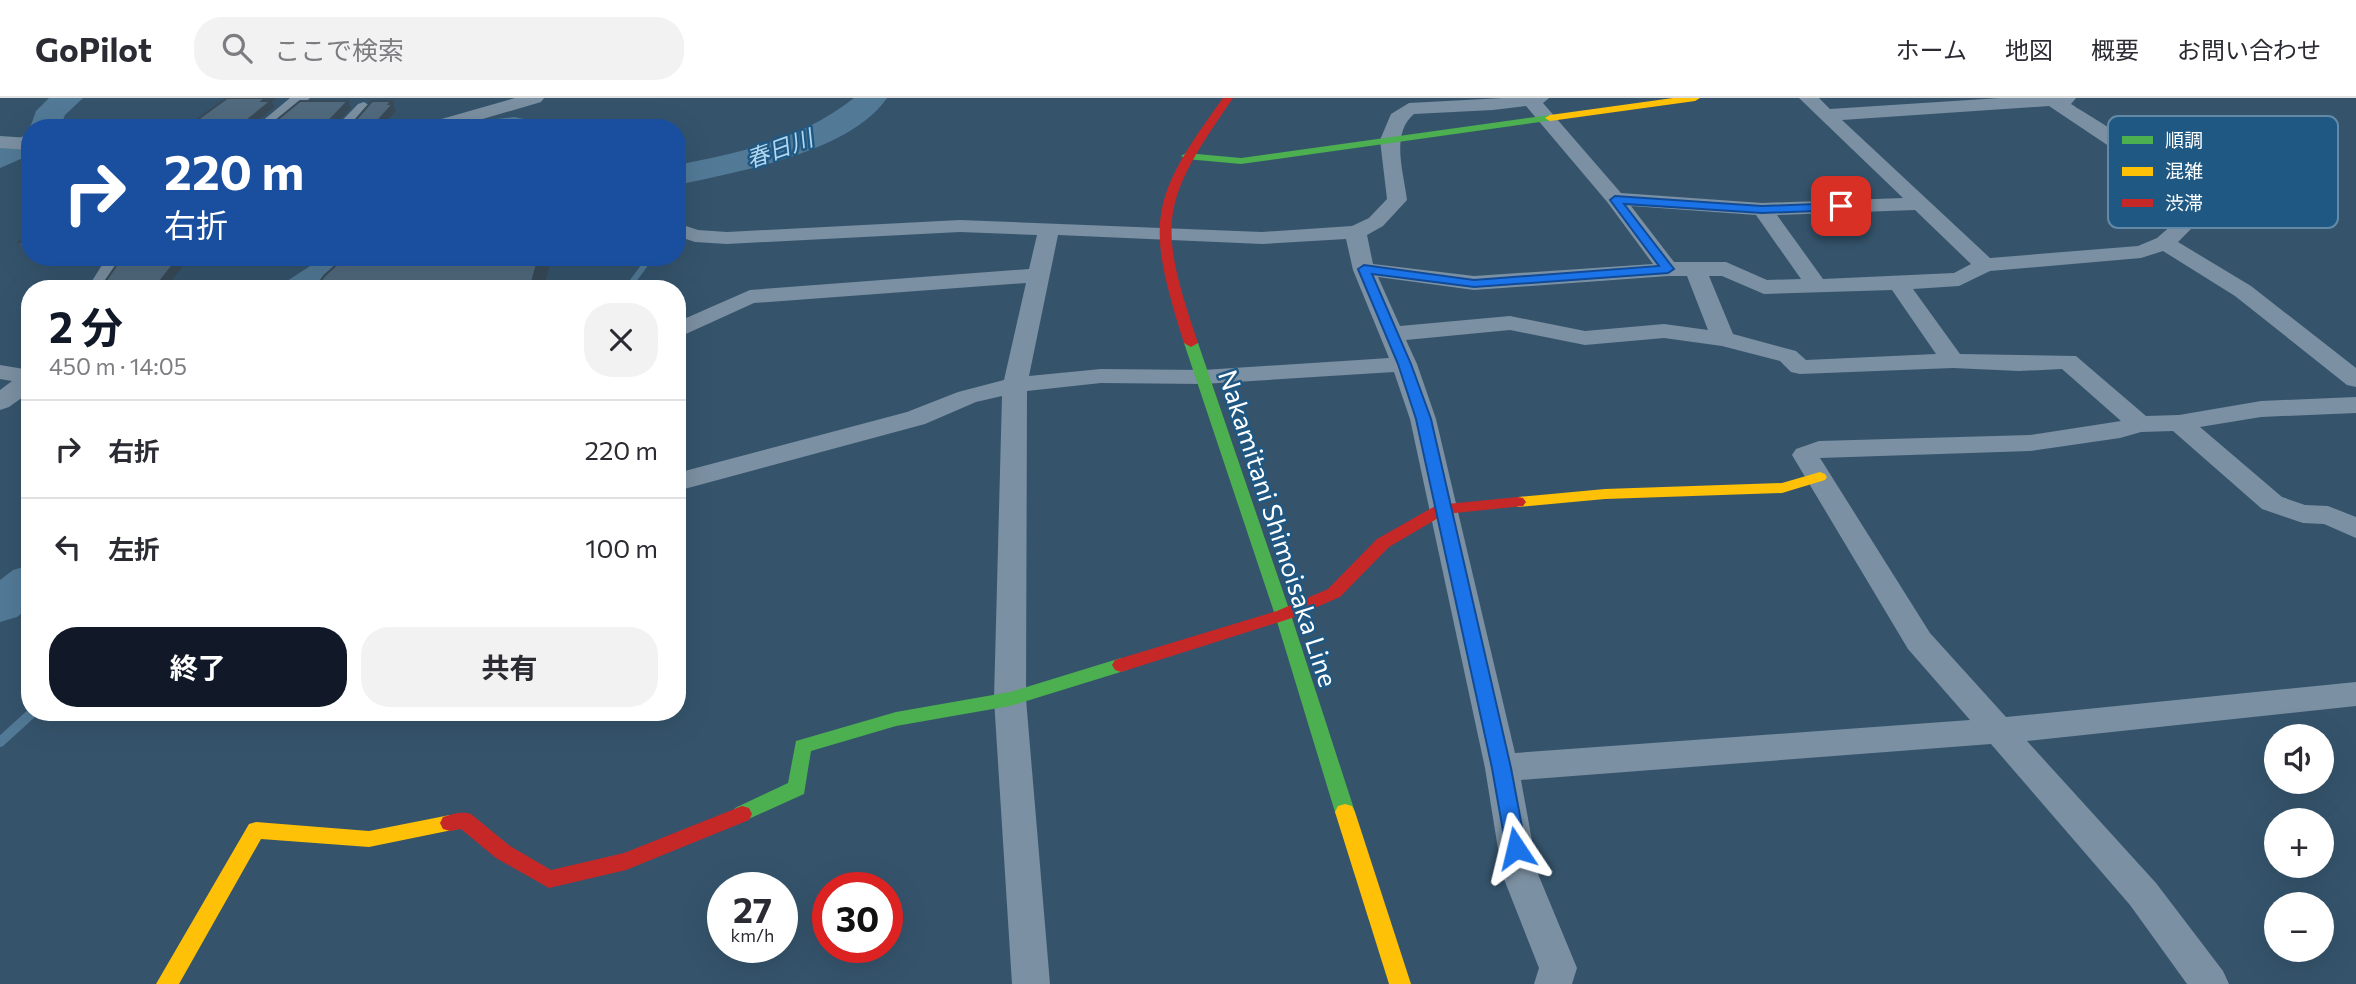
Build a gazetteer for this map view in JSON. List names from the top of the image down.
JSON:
{
  "streets": {
    "street": ["Nakamitani Shimoisaka Line"]
  },
  "water": ["春日川"],
  "legend": ["順調", "混雑", "渋滞"],
  "page": {
    "header": "GoPilot",
    "search": "ここで検索",
    "nav": [
      "ホーム",
      "地図",
      "概要",
      "お問い合わせ"
    ],
    "turn": ["220 m", "右折"],
    "heading": ["2 分", "450 m · 14:05"],
    "list": [
      {
        "name": "右折",
        "value": "220 m"
      },
      {
        "name": "左折",
        "value": "100 m"
      }
    ],
    "buttons": ["終了", "共有"],
    "map_buttons": ["+", "−"],
    "speed": "27 km/h",
    "limit": "30"
  }
}
